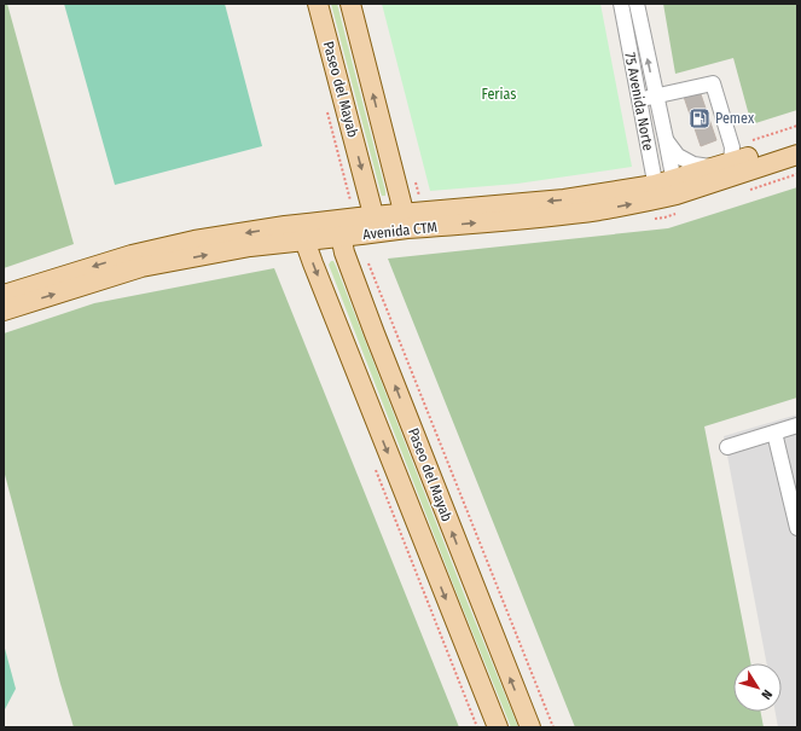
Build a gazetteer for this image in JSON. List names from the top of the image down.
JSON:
{
  "streets": {
    "main road": ["Paseo del Mayab", "Avenida CTM"],
    "street": ["75 Avenida Norte"]
  },
  "crossings": [
    ["Paseo del Mayab", "Avenida CTM"],
    ["75 Avenida Norte", "Avenida CTM"]
  ],
  "parks": ["Ferias"],
  "places": {
    "fuel station": ["Pemex"]
  },
  "north": "bottom right"
}
